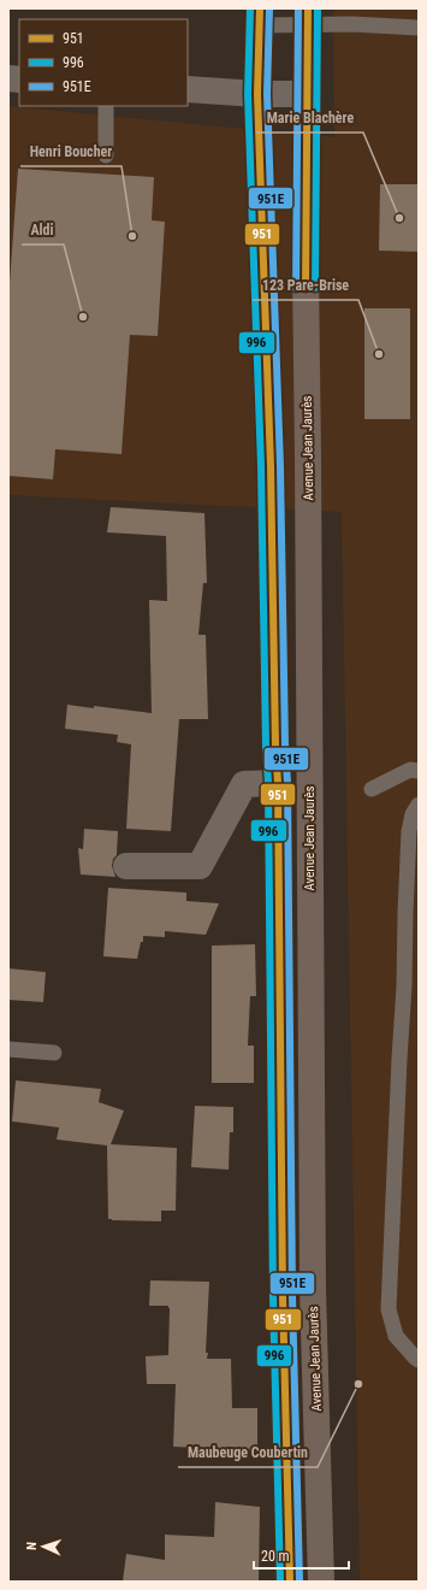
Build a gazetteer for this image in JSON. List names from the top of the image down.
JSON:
{
  "streets": {
    "main road": ["Avenue Jean Jaurès"]
  },
  "places": [
    "Marie Blachère",
    "Henri Boucher",
    "Aldi",
    "123 Pare-Brise",
    "Maubeuge Coubertin"
  ],
  "lines": ["transit line 951", "transit line 996", "transit line 951E"],
  "legend": ["951", "996", "951E"],
  "scale_bar": "20 m",
  "north": "left"
}
